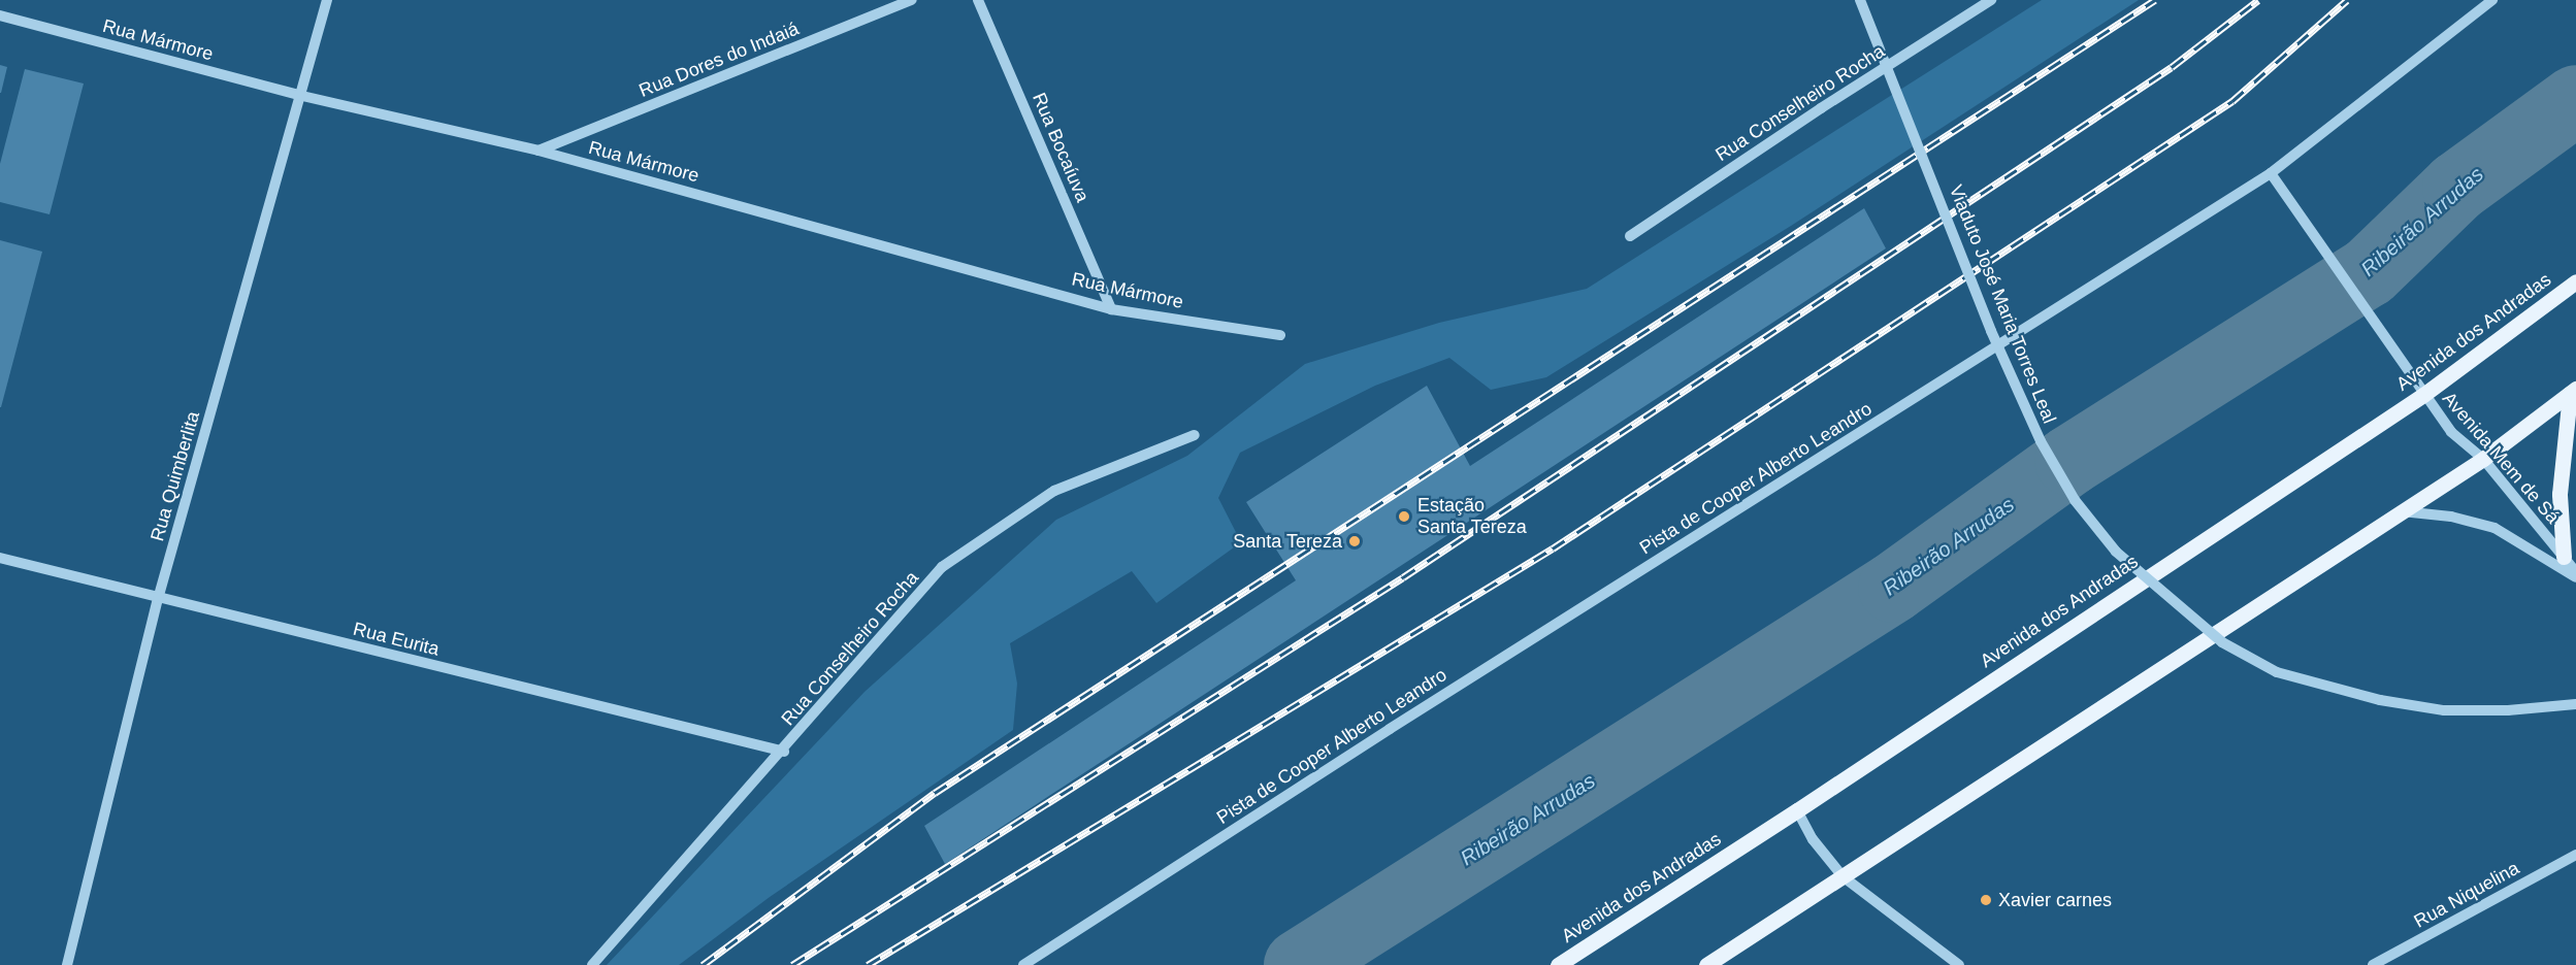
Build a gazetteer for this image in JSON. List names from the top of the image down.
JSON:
{
  "streets": {
    "main road": ["Avenida dos Andradas"],
    "street": [
      "Rua Mármore",
      "Rua Dores do Indaiá",
      "Rua Conselheiro Rocha",
      "Rua Bocaíuva",
      "Viaduto José Maria Torres Leal",
      "Avenida Mem de Sá",
      "Rua Quimberlita",
      "Pista de Cooper Alberto Leandro",
      "Rua Eurita",
      "Rua Niquelina"
    ]
  },
  "crossings": [
    ["Rua Mármore", "Rua Dores do Indaiá"],
    ["Rua Mármore", "Rua Bocaíuva"],
    ["Rua Mármore", "Rua Quimberlita"],
    ["Rua Conselheiro Rocha", "Rua Eurita"],
    ["Avenida dos Andradas", "Avenida Mem de Sá"],
    ["Avenida Mem de Sá", "Pista de Cooper Alberto Leandro"],
    ["Rua Quimberlita", "Rua Eurita"]
  ],
  "water": ["Ribeirão Arrudas"],
  "places": ["Estação Santa Tereza", "Santa Tereza", "Xavier carnes"]
}
